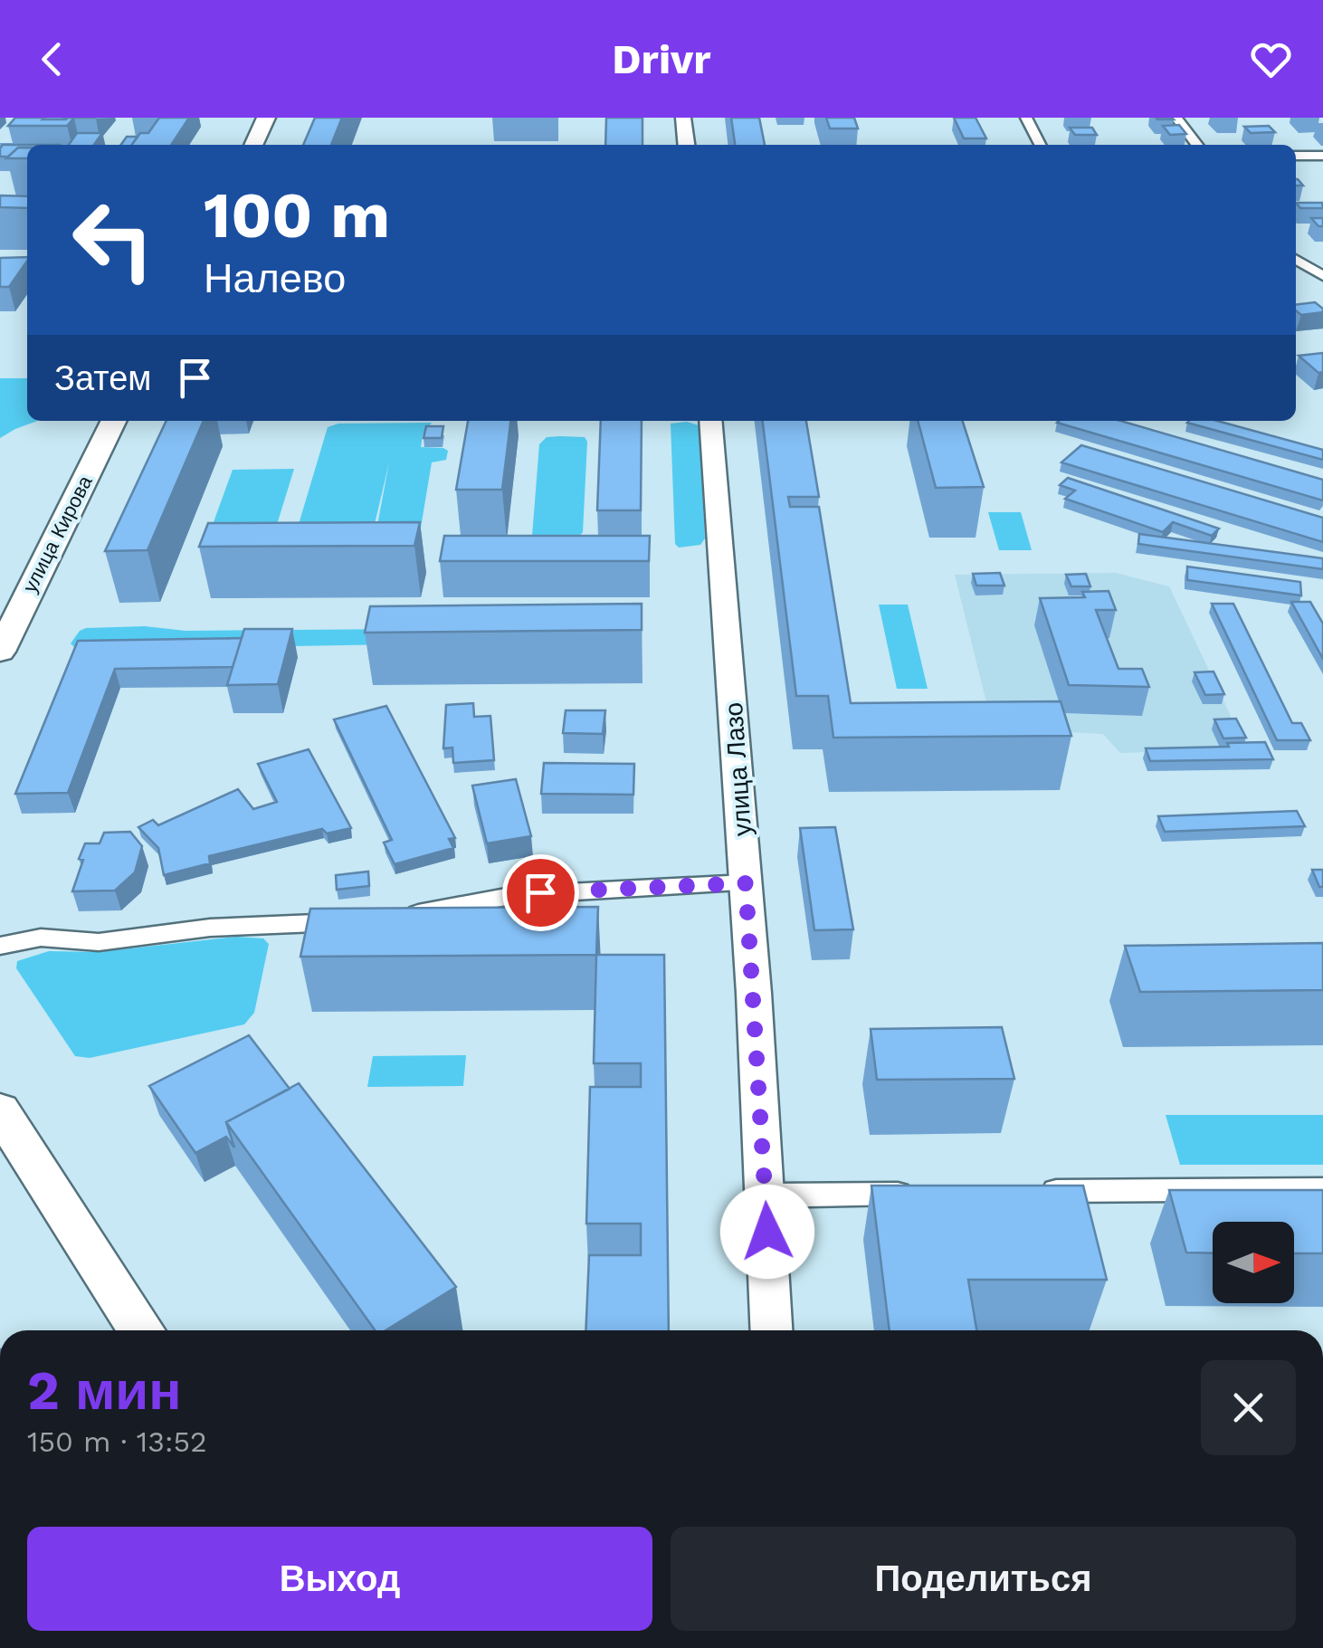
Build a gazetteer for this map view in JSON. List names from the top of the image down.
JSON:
{
  "streets": {
    "main road": ["улица Кирова", "улица Лазо"]
  },
  "north": "right",
  "page": {
    "header": "Drivr",
    "turn": ["100 m", "Налево"],
    "then": "Затем",
    "heading": ["2 мин", "150 m · 13:52"],
    "buttons": ["Выход", "Поделиться"]
  }
}
